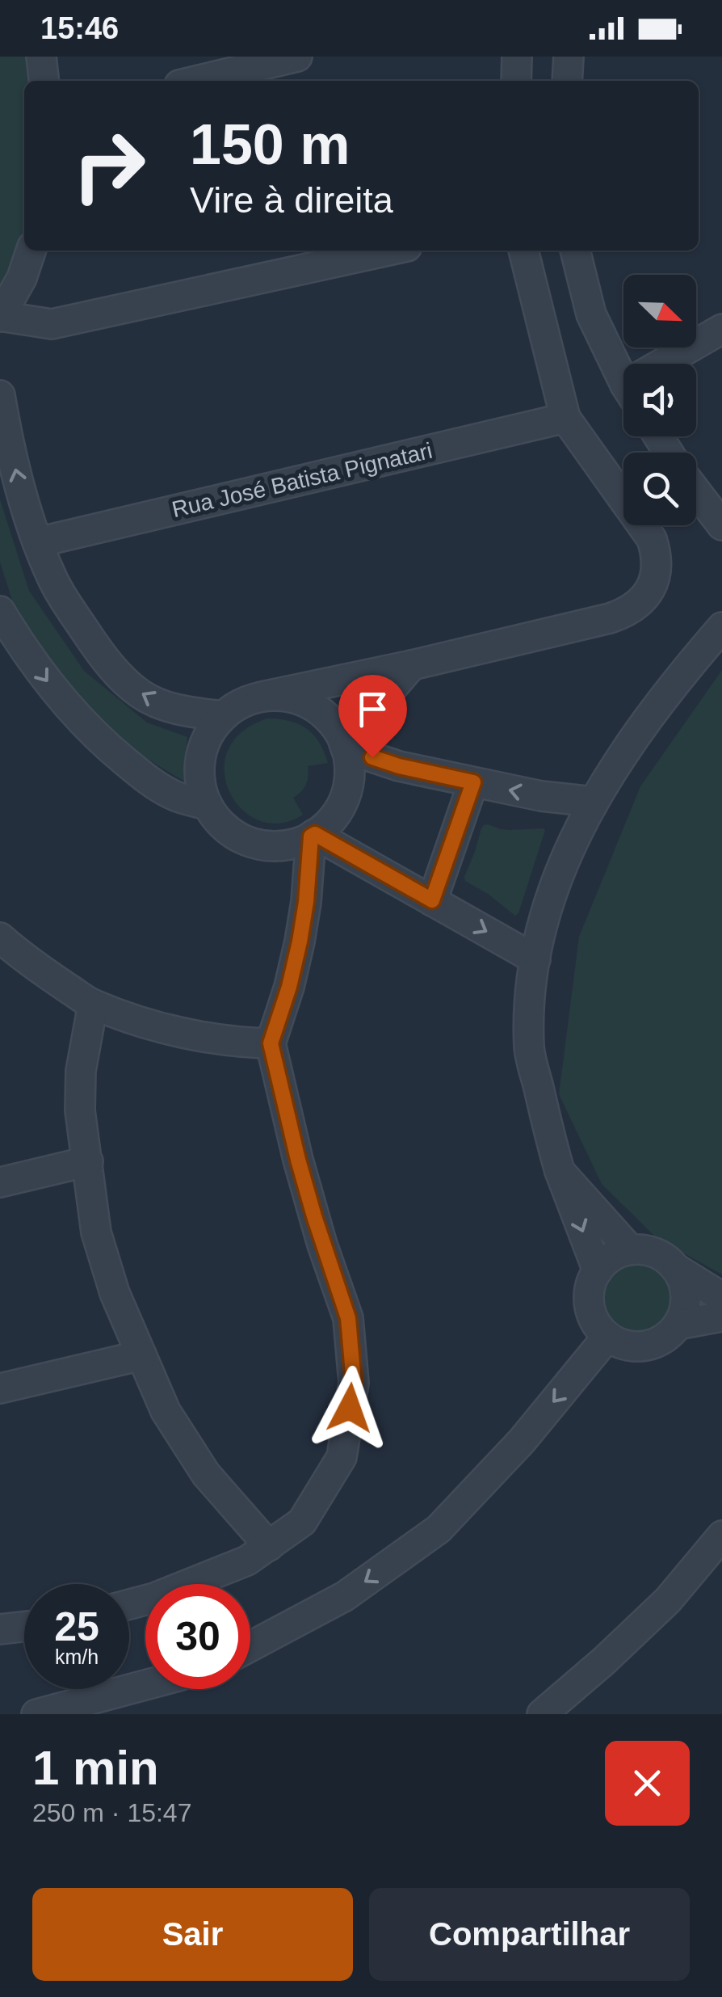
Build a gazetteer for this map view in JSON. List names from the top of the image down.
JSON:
{
  "streets": {
    "street": ["Rua José Batista Pignatari"]
  },
  "north": "bottom right",
  "page": {
    "status": "15:46",
    "turn": ["150 m", "Vire à direita"],
    "speed": "25 km/h",
    "limit": "30",
    "heading": ["1 min", "250 m · 15:47"],
    "buttons": ["Sair", "Compartilhar"]
  }
}
